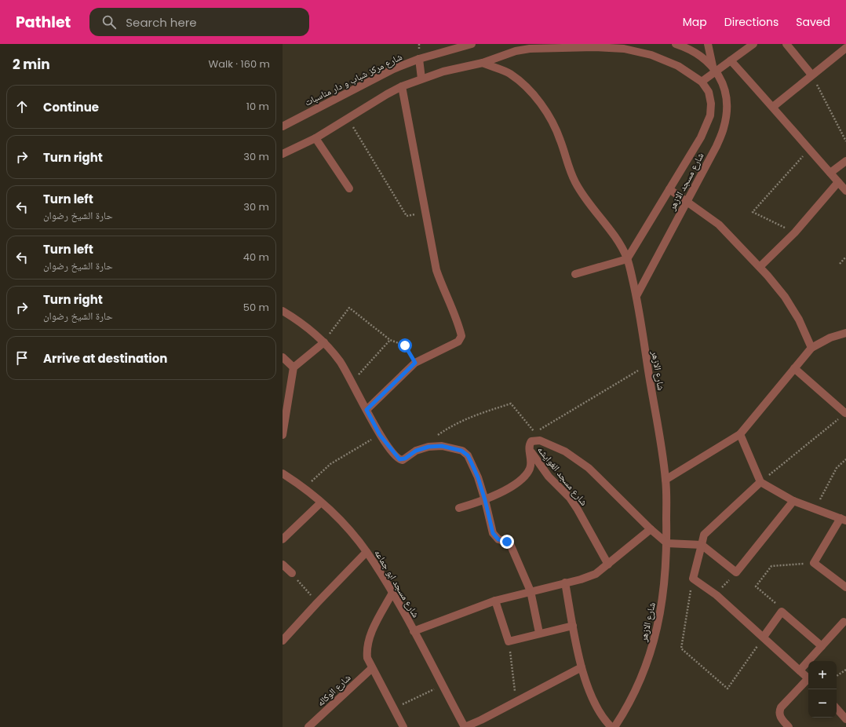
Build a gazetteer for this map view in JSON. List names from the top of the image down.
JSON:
{
  "streets": {
    "street": [
      "شارع مركز شباب و دار مناسبات",
      "شارع مسجد الازهر",
      "شارع الازهر",
      "شارع مسجد الغوايشه",
      "شارع مسجد ابو جماعه",
      "شارع الوكاله"
    ]
  },
  "crossings": [
    ["شارع مسجد الازهر", "شارع الازهر"]
  ],
  "page": {
    "header": "Pathlet",
    "search": "Search here",
    "nav": ["Map", "Directions", "Saved"],
    "heading": ["2 min", "Walk · 160 m"],
    "list": [
      ["Continue", "10 m"],
      ["Turn right", "30 m"],
      ["Turn left", "حارة الشيخ رضوان", "30 m"],
      ["Turn left", "حارة الشيخ رضوان", "40 m"],
      ["Turn right", "حارة الشيخ رضوان", "50 m"],
      "Arrive at destination"
    ],
    "map_buttons": ["+", "−"]
  }
}
